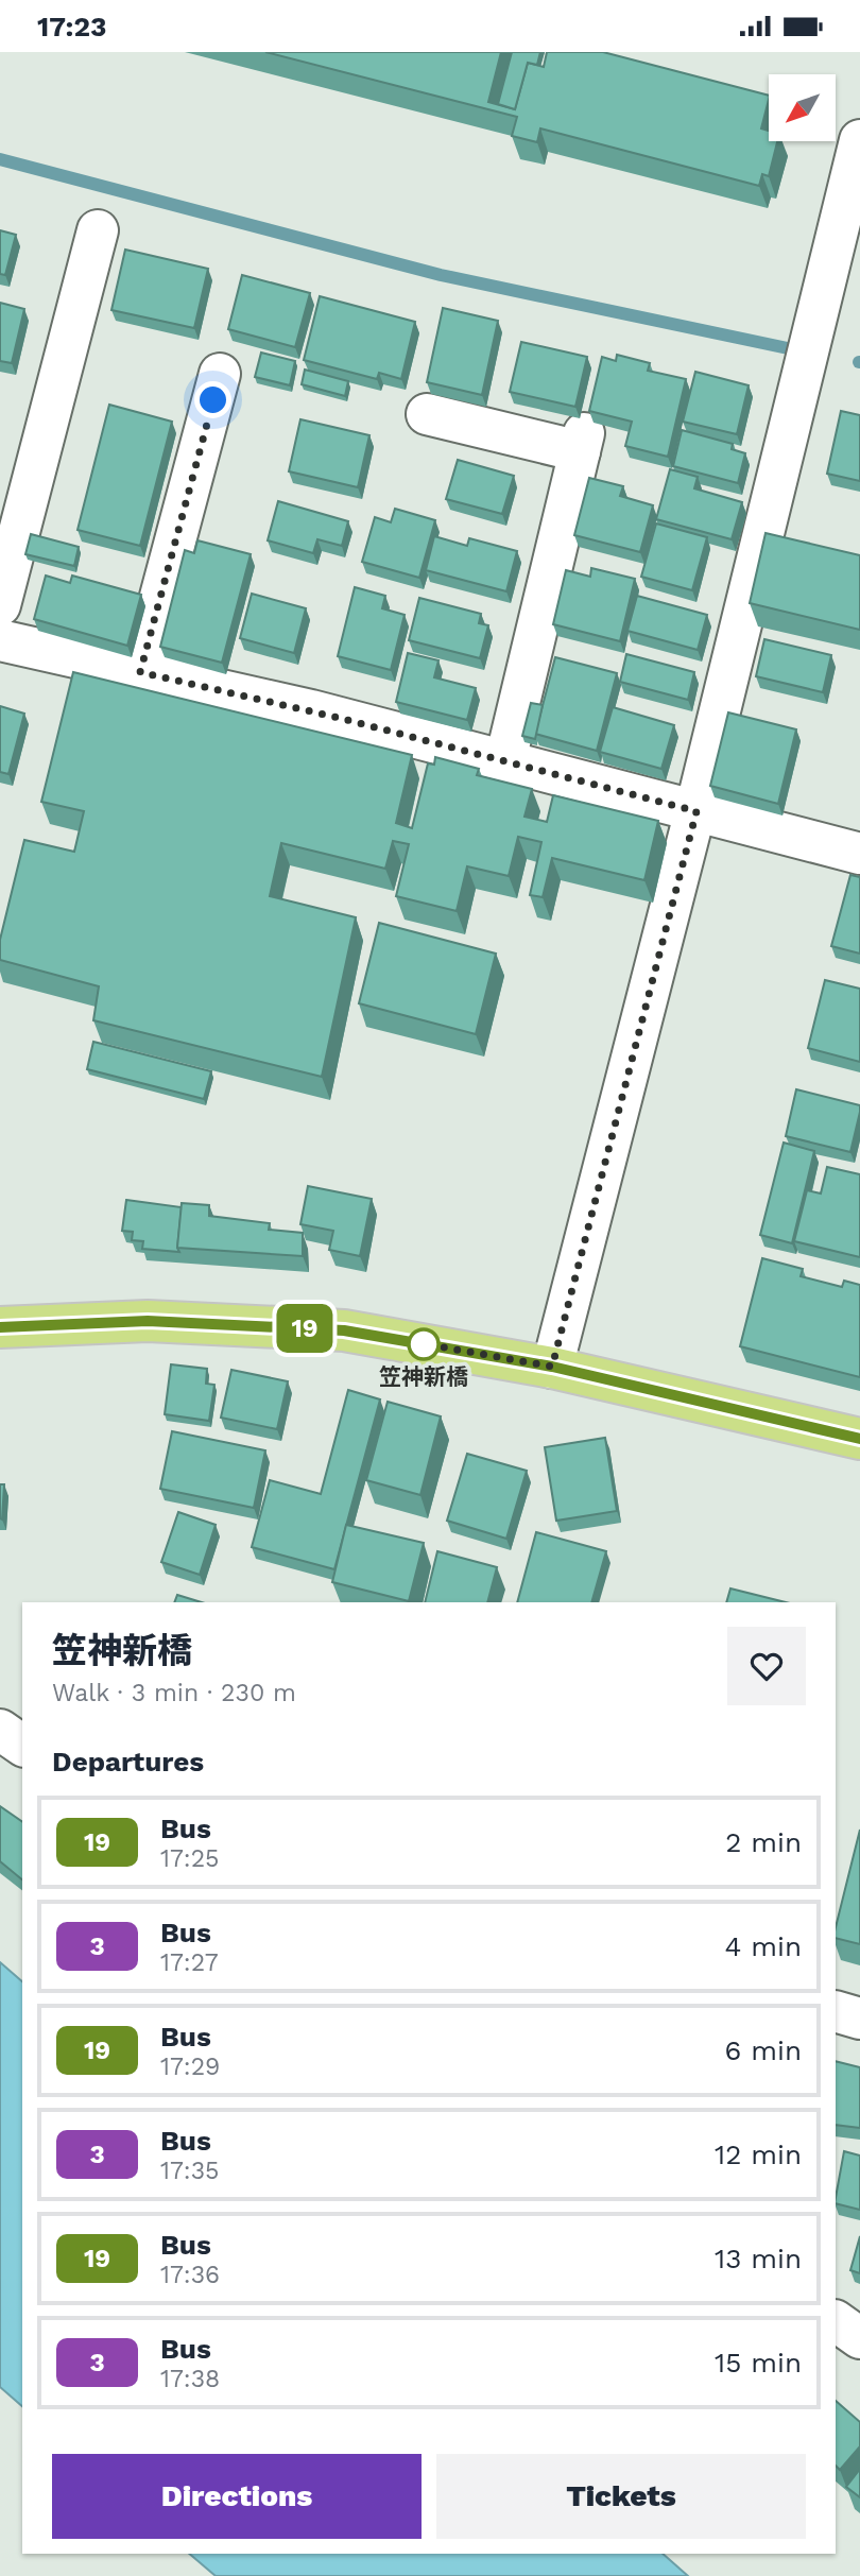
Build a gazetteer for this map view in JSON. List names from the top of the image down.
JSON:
{
  "places": ["笠神新橋"],
  "lines": ["bus line 19"],
  "north": "bottom left",
  "page": {
    "status": "17:23",
    "on_map": "19",
    "heading": [
      ["笠神新橋", "Walk · 3 min · 230 m"],
      "Departures"
    ],
    "list": [
      {
        "mark": "19",
        "name": "Bus",
        "note": "17:25",
        "value": "2 min"
      },
      {
        "mark": "3",
        "name": "Bus",
        "note": "17:27",
        "value": "4 min"
      },
      {
        "mark": "19",
        "name": "Bus",
        "note": "17:29",
        "value": "6 min"
      },
      {
        "mark": "3",
        "name": "Bus",
        "note": "17:35",
        "value": "12 min"
      },
      {
        "mark": "19",
        "name": "Bus",
        "note": "17:36",
        "value": "13 min"
      },
      {
        "mark": "3",
        "name": "Bus",
        "note": "17:38",
        "value": "15 min"
      }
    ],
    "buttons": ["Directions", "Tickets"]
  }
}
